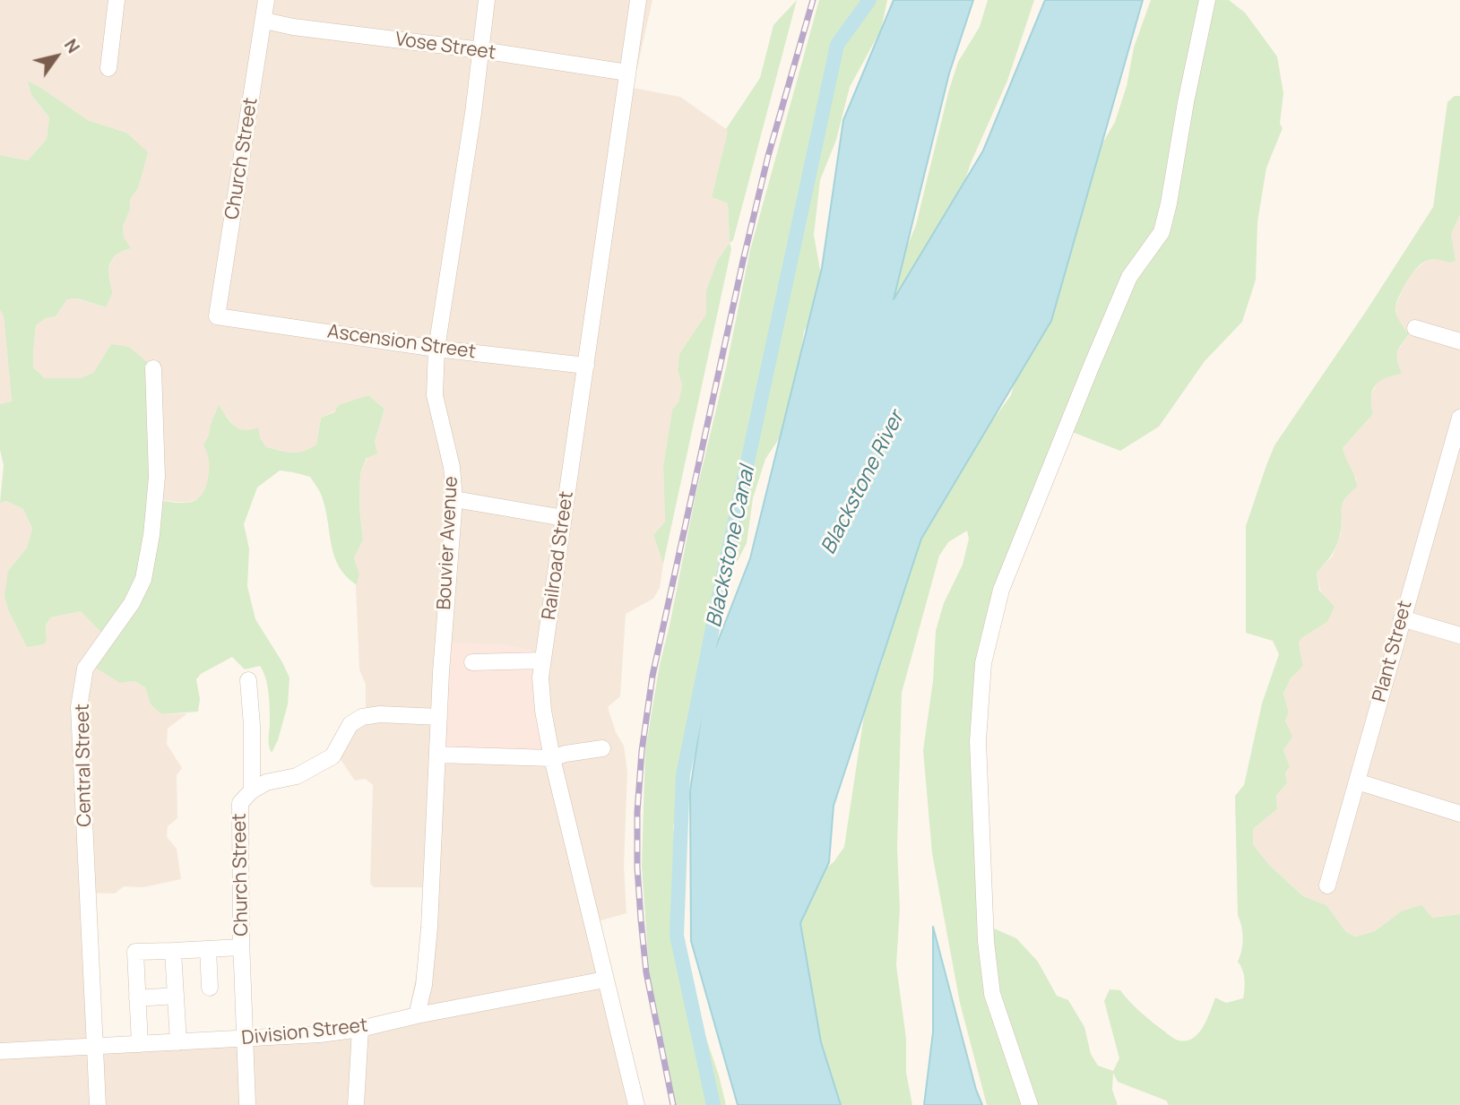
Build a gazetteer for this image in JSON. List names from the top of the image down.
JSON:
{
  "streets": {
    "street": [
      "Vose Street",
      "Church Street",
      "Ascension Street",
      "Bouvier Avenue",
      "Railroad Street",
      "Plant Street",
      "Central Street",
      "Division Street"
    ]
  },
  "crossings": [
    ["Vose Street", "Church Street"],
    ["Vose Street", "Bouvier Avenue"],
    ["Vose Street", "Railroad Street"],
    ["Church Street", "Ascension Street"],
    ["Church Street", "Bouvier Avenue"],
    ["Church Street", "Division Street"],
    ["Ascension Street", "Bouvier Avenue"],
    ["Ascension Street", "Railroad Street"],
    ["Bouvier Avenue", "Division Street"],
    ["Railroad Street", "Division Street"],
    ["Central Street", "Division Street"]
  ],
  "water": ["Blackstone River", "Blackstone Canal"],
  "north": "top right"
}
